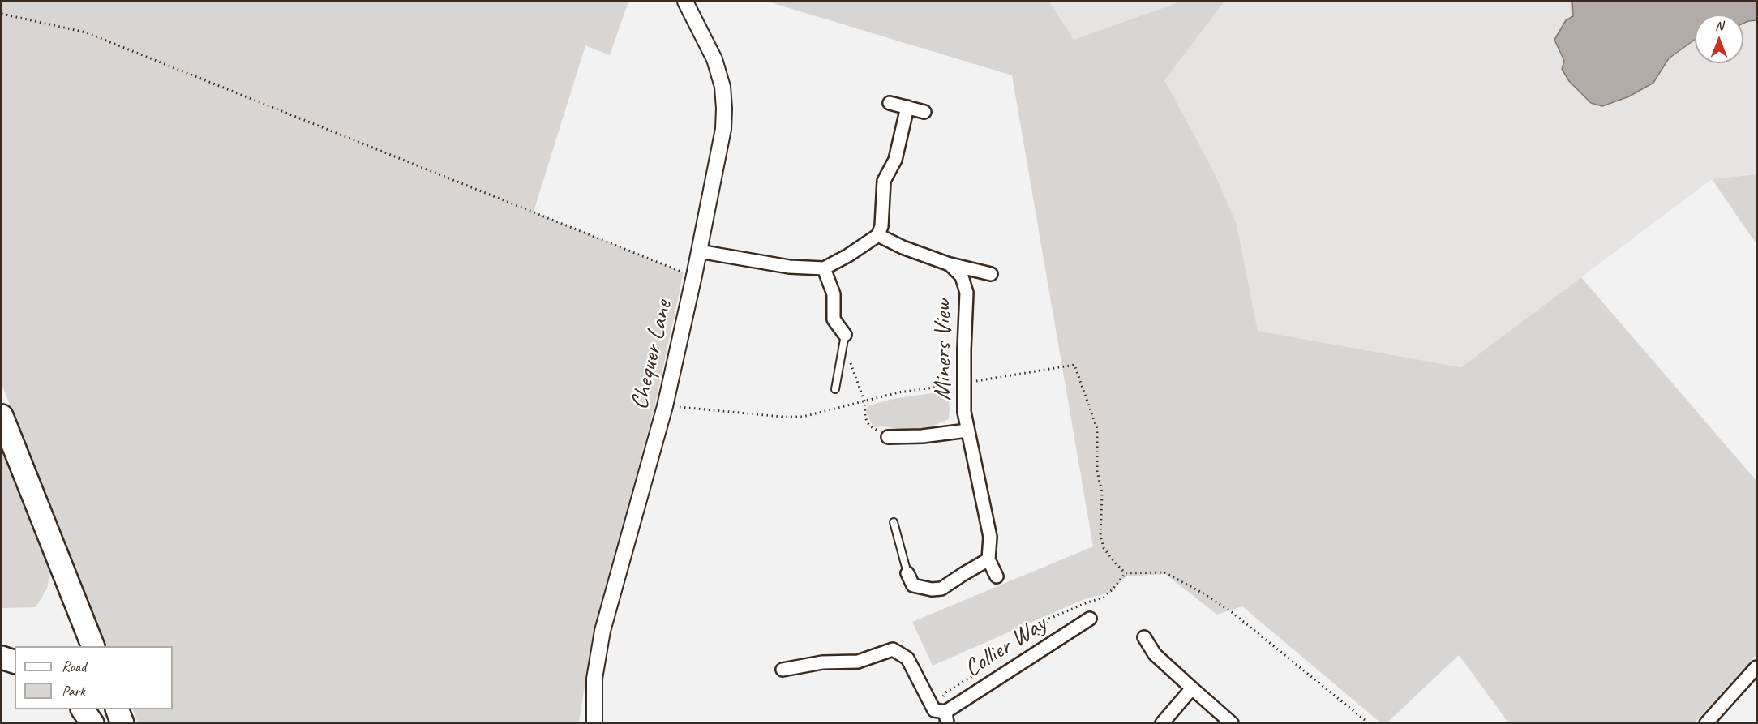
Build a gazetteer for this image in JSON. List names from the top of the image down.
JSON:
{
  "streets": {
    "street": ["Miners View", "Chequer Lane", "Collier Way"]
  },
  "legend": ["Road", "Park"],
  "north": "top"
}
